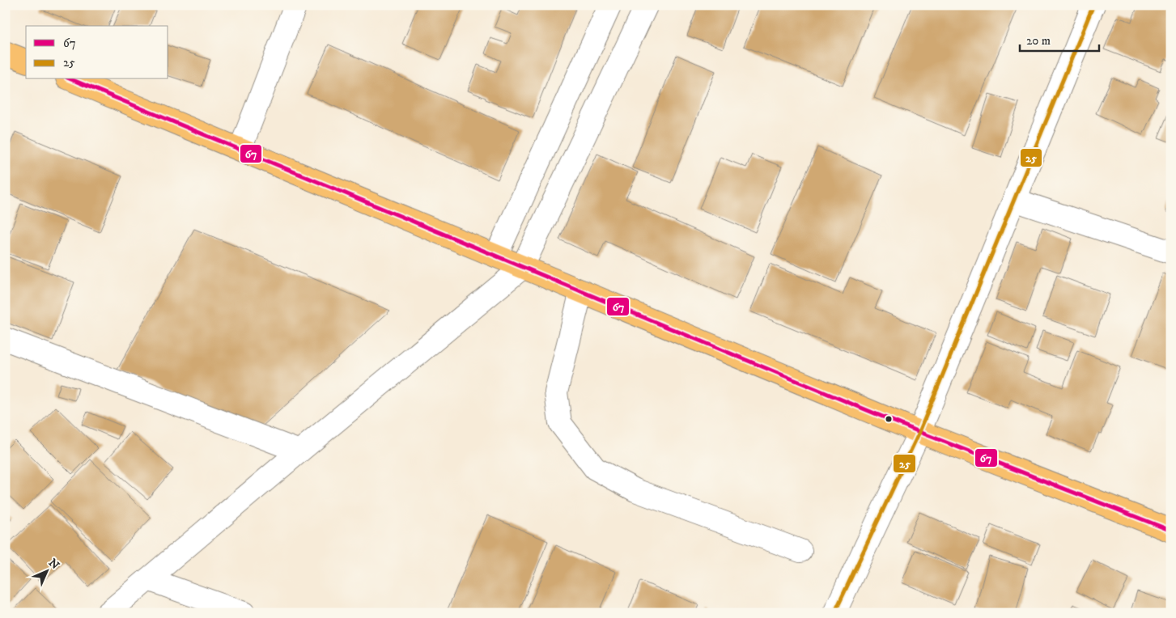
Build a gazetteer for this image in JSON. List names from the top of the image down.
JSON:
{
  "lines": ["transit line 25", "transit line 67"],
  "legend": ["67", "25"],
  "scale_bar": "20 m",
  "north": "top right"
}
